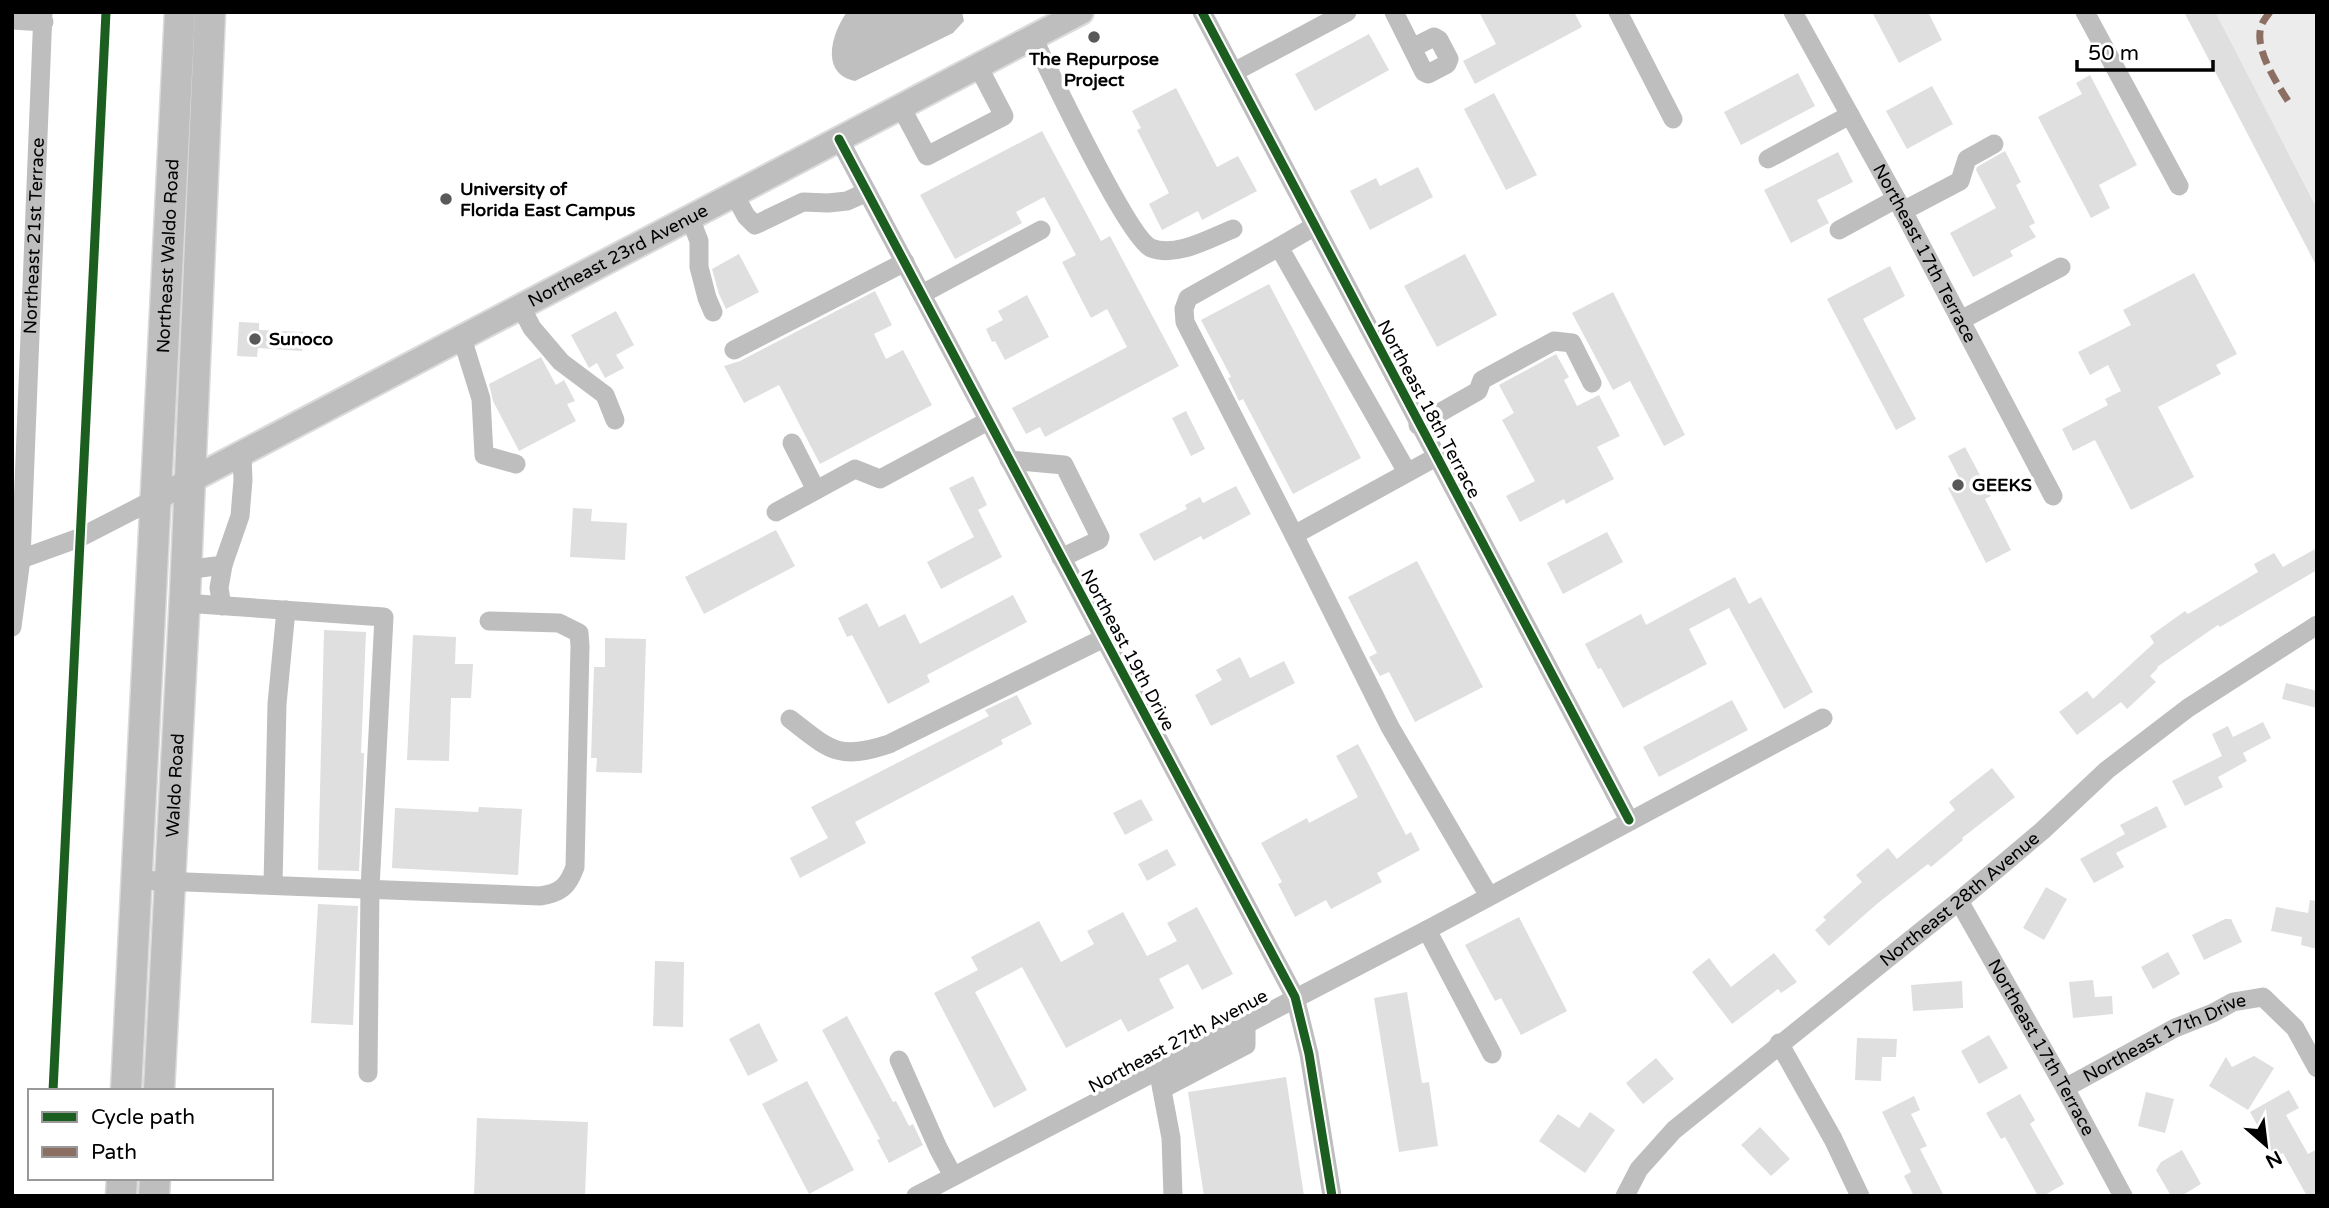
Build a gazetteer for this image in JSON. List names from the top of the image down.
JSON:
{
  "streets": {
    "highway": ["Northeast Waldo Road", "Waldo Road"],
    "main road": ["Northeast 23rd Avenue"],
    "street": [
      "Northeast 21st Terrace",
      "Northeast 17th Terrace",
      "Northeast 18th Terrace",
      "Northeast 19th Drive",
      "Northeast 28th Avenue",
      "Northeast 17th Drive",
      "Northeast 27th Avenue"
    ]
  },
  "crossings": [
    ["Northeast 17th Terrace", "Northeast 28th Avenue"],
    ["Northeast 17th Terrace", "Northeast 17th Drive"],
    ["Northeast Waldo Road", "Northeast 23rd Avenue"],
    ["Northeast Waldo Road", "Waldo Road"],
    ["Northeast 23rd Avenue", "Northeast 19th Drive"],
    ["Northeast 23rd Avenue", "Waldo Road"],
    ["Northeast 18th Terrace", "Northeast 27th Avenue"],
    ["Northeast 19th Drive", "Northeast 27th Avenue"]
  ],
  "places": [
    "The Repurpose Project",
    "University of Florida East Campus",
    "Sunoco",
    "GEEKS"
  ],
  "legend": ["Cycle path", "Path"],
  "scale_bar": "50 m",
  "north": "bottom right"
}
